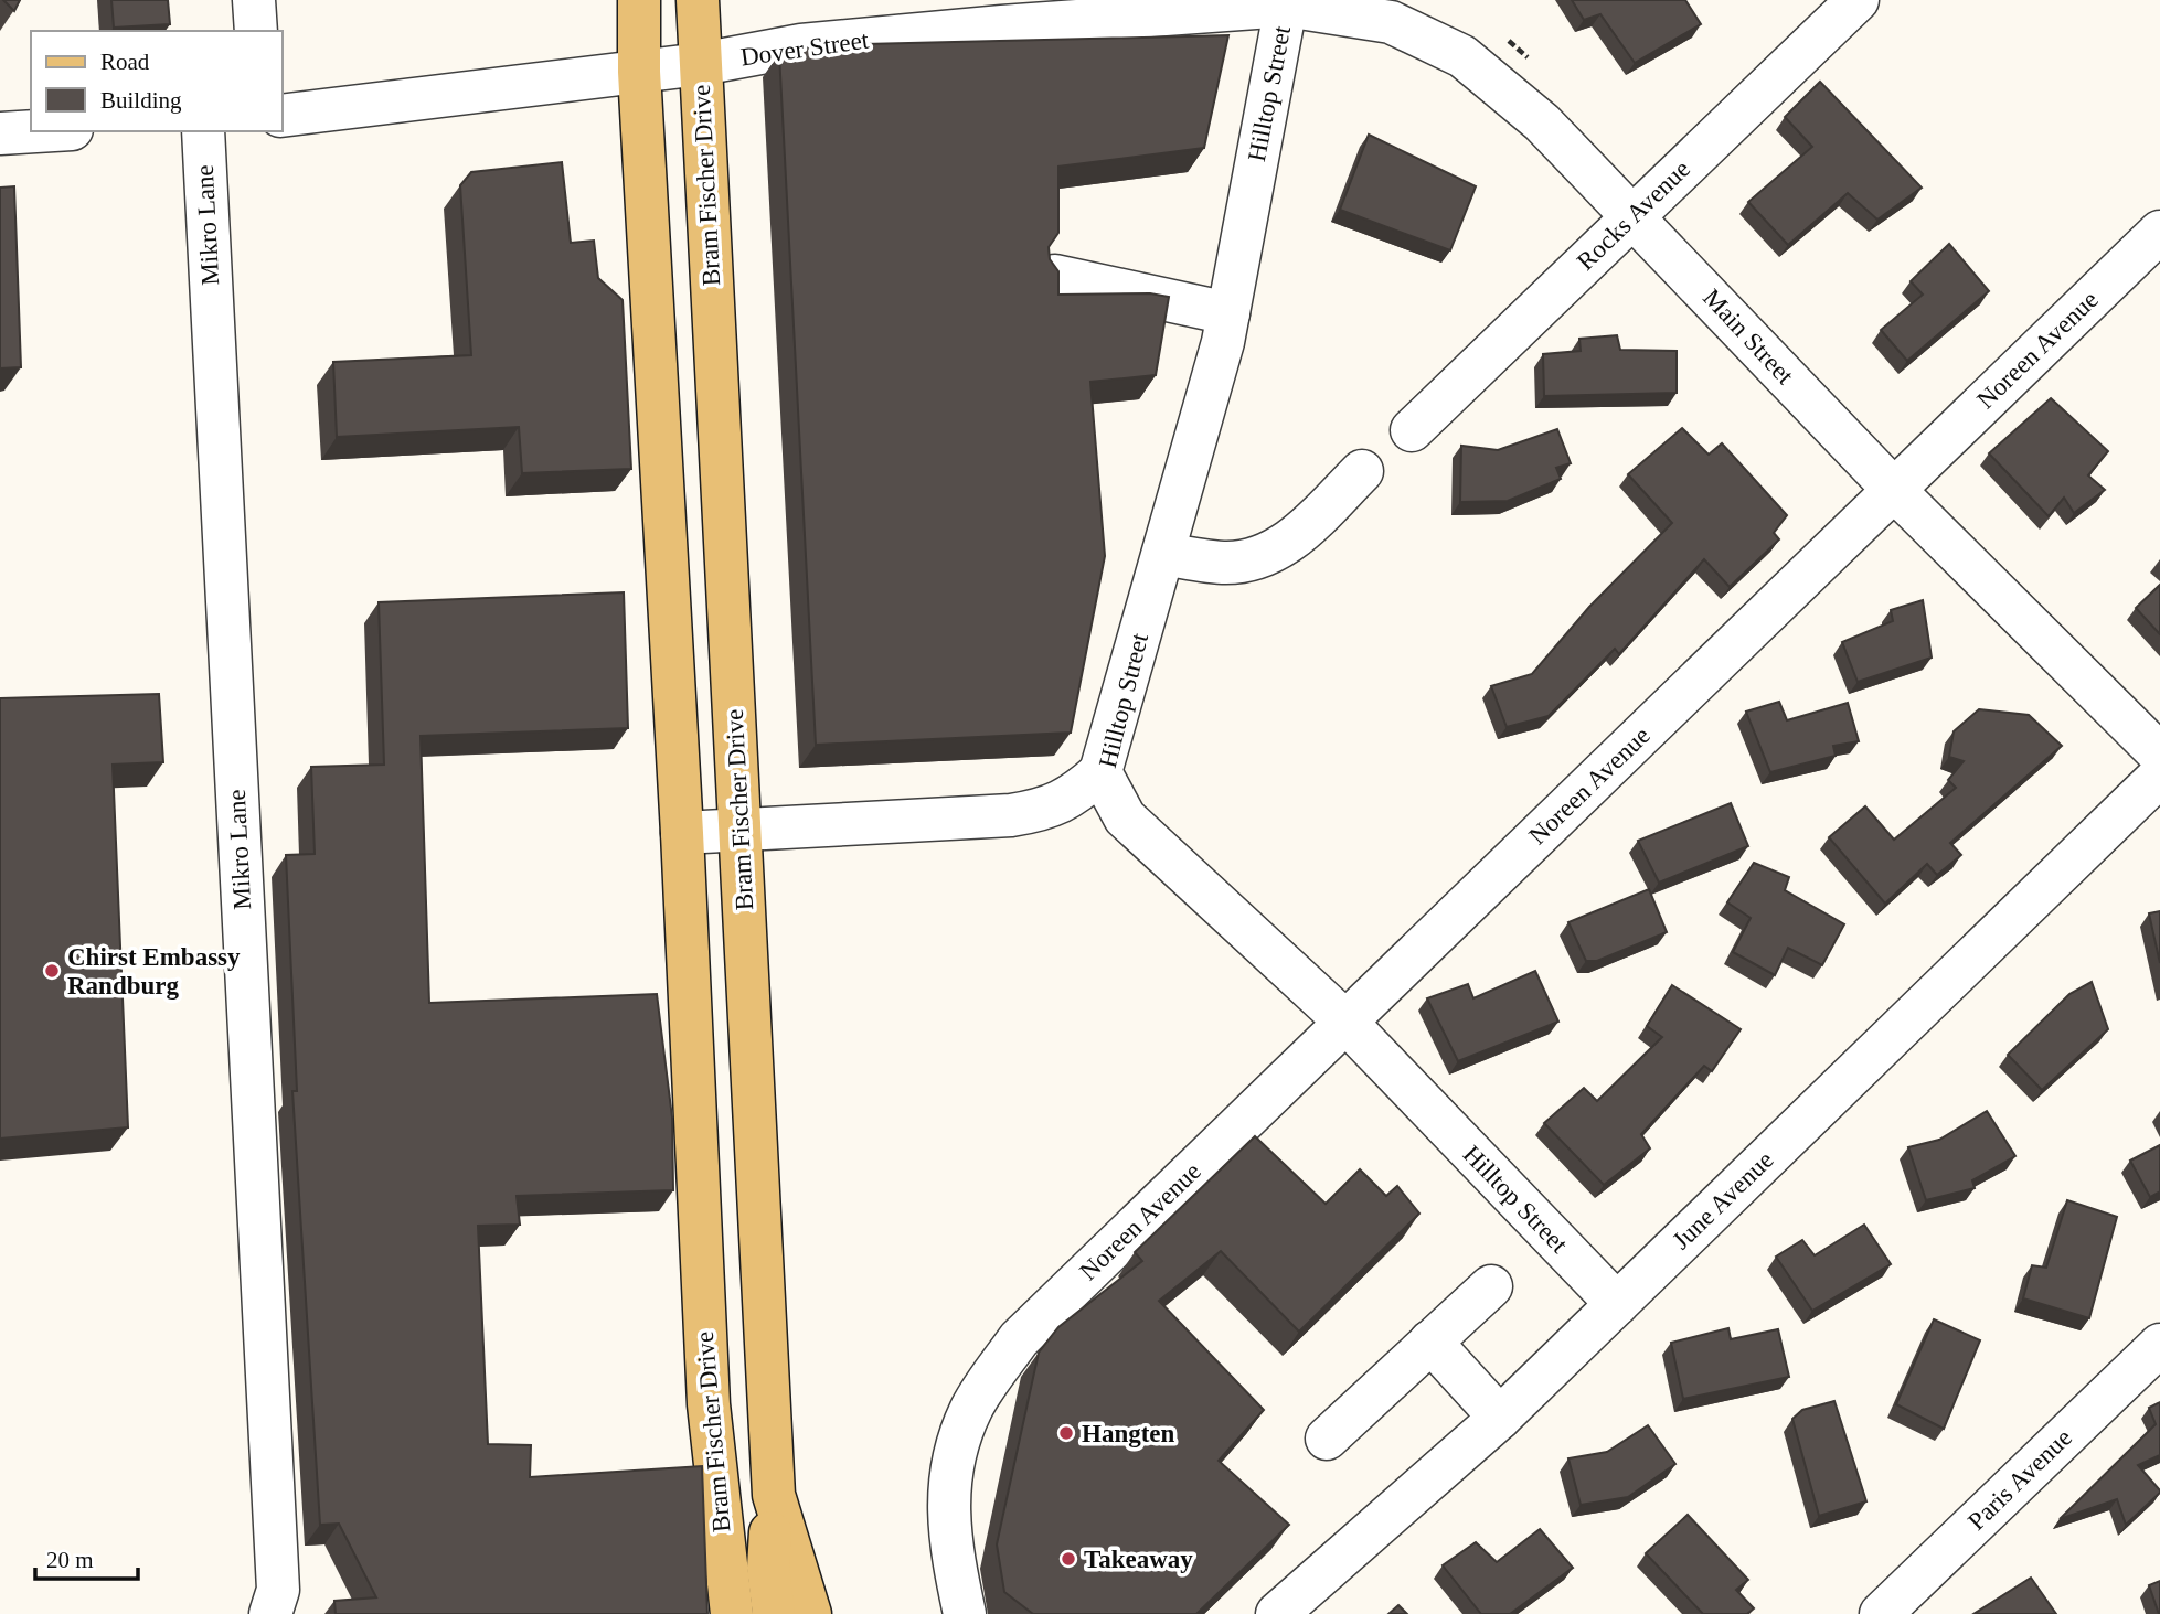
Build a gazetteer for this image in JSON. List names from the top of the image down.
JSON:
{
  "streets": {
    "main road": ["Bram Fischer Drive"],
    "street": [
      "Dover Street",
      "Hilltop Street",
      "Rocks Avenue",
      "Mikro Lane",
      "Main Street",
      "Noreen Avenue",
      "June Avenue",
      "Paris Avenue"
    ]
  },
  "crossings": [
    ["Dover Street", "Hilltop Street"],
    ["Dover Street", "Bram Fischer Drive"],
    ["Dover Street", "Main Street"],
    ["Hilltop Street", "Main Street"],
    ["Hilltop Street", "Noreen Avenue"],
    ["Hilltop Street", "June Avenue"],
    ["Rocks Avenue", "Main Street"],
    ["Main Street", "Noreen Avenue"]
  ],
  "places": ["Chirst Embassy Randburg", "Hangten", "Takeaway"],
  "legend": ["Road", "Building"],
  "scale_bar": "20 m"
}
